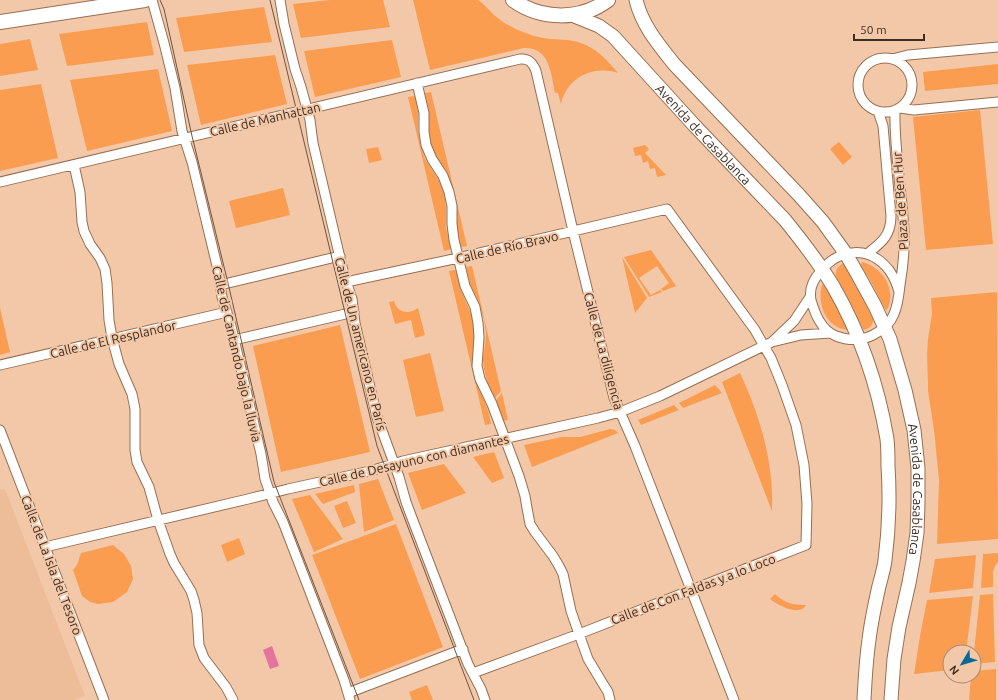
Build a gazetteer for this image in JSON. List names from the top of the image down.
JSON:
{
  "streets": {
    "main road": ["Avenida de Casablanca"],
    "street": [
      "Calle de Manhattan",
      "Plaza de Ben Hur",
      "Calle de Río Bravo",
      "Calle de El Resplandor",
      "Calle de Un americano en París",
      "Calle de La diligencia",
      "Calle de Cantando bajo la lluvia",
      "Calle de Desayuno con diamantes",
      "Calle de La Isla del Tesoro",
      "Calle de Con Faldas y a lo Loco"
    ]
  },
  "crossings": [
    ["Calle de Manhattan", "Calle de Un americano en París"],
    ["Calle de Manhattan", "Calle de La diligencia"],
    ["Calle de Manhattan", "Calle de Cantando bajo la lluvia"],
    ["Calle de Río Bravo", "Calle de Un americano en París"],
    ["Calle de Río Bravo", "Calle de La diligencia"],
    ["Calle de Río Bravo", "Calle de Desayuno con diamantes"],
    ["Calle de Río Bravo", "Calle de Con Faldas y a lo Loco"],
    ["Calle de El Resplandor", "Calle de Cantando bajo la lluvia"],
    ["Calle de Un americano en París", "Calle de Desayuno con diamantes"],
    ["Calle de La diligencia", "Calle de Desayuno con diamantes"],
    ["Calle de La diligencia", "Calle de Con Faldas y a lo Loco"],
    ["Calle de Cantando bajo la lluvia", "Calle de Desayuno con diamantes"],
    ["Calle de Desayuno con diamantes", "Calle de La Isla del Tesoro"],
    ["Calle de Desayuno con diamantes", "Calle de Con Faldas y a lo Loco"]
  ],
  "scale_bar": "50 m",
  "north": "bottom left"
}
